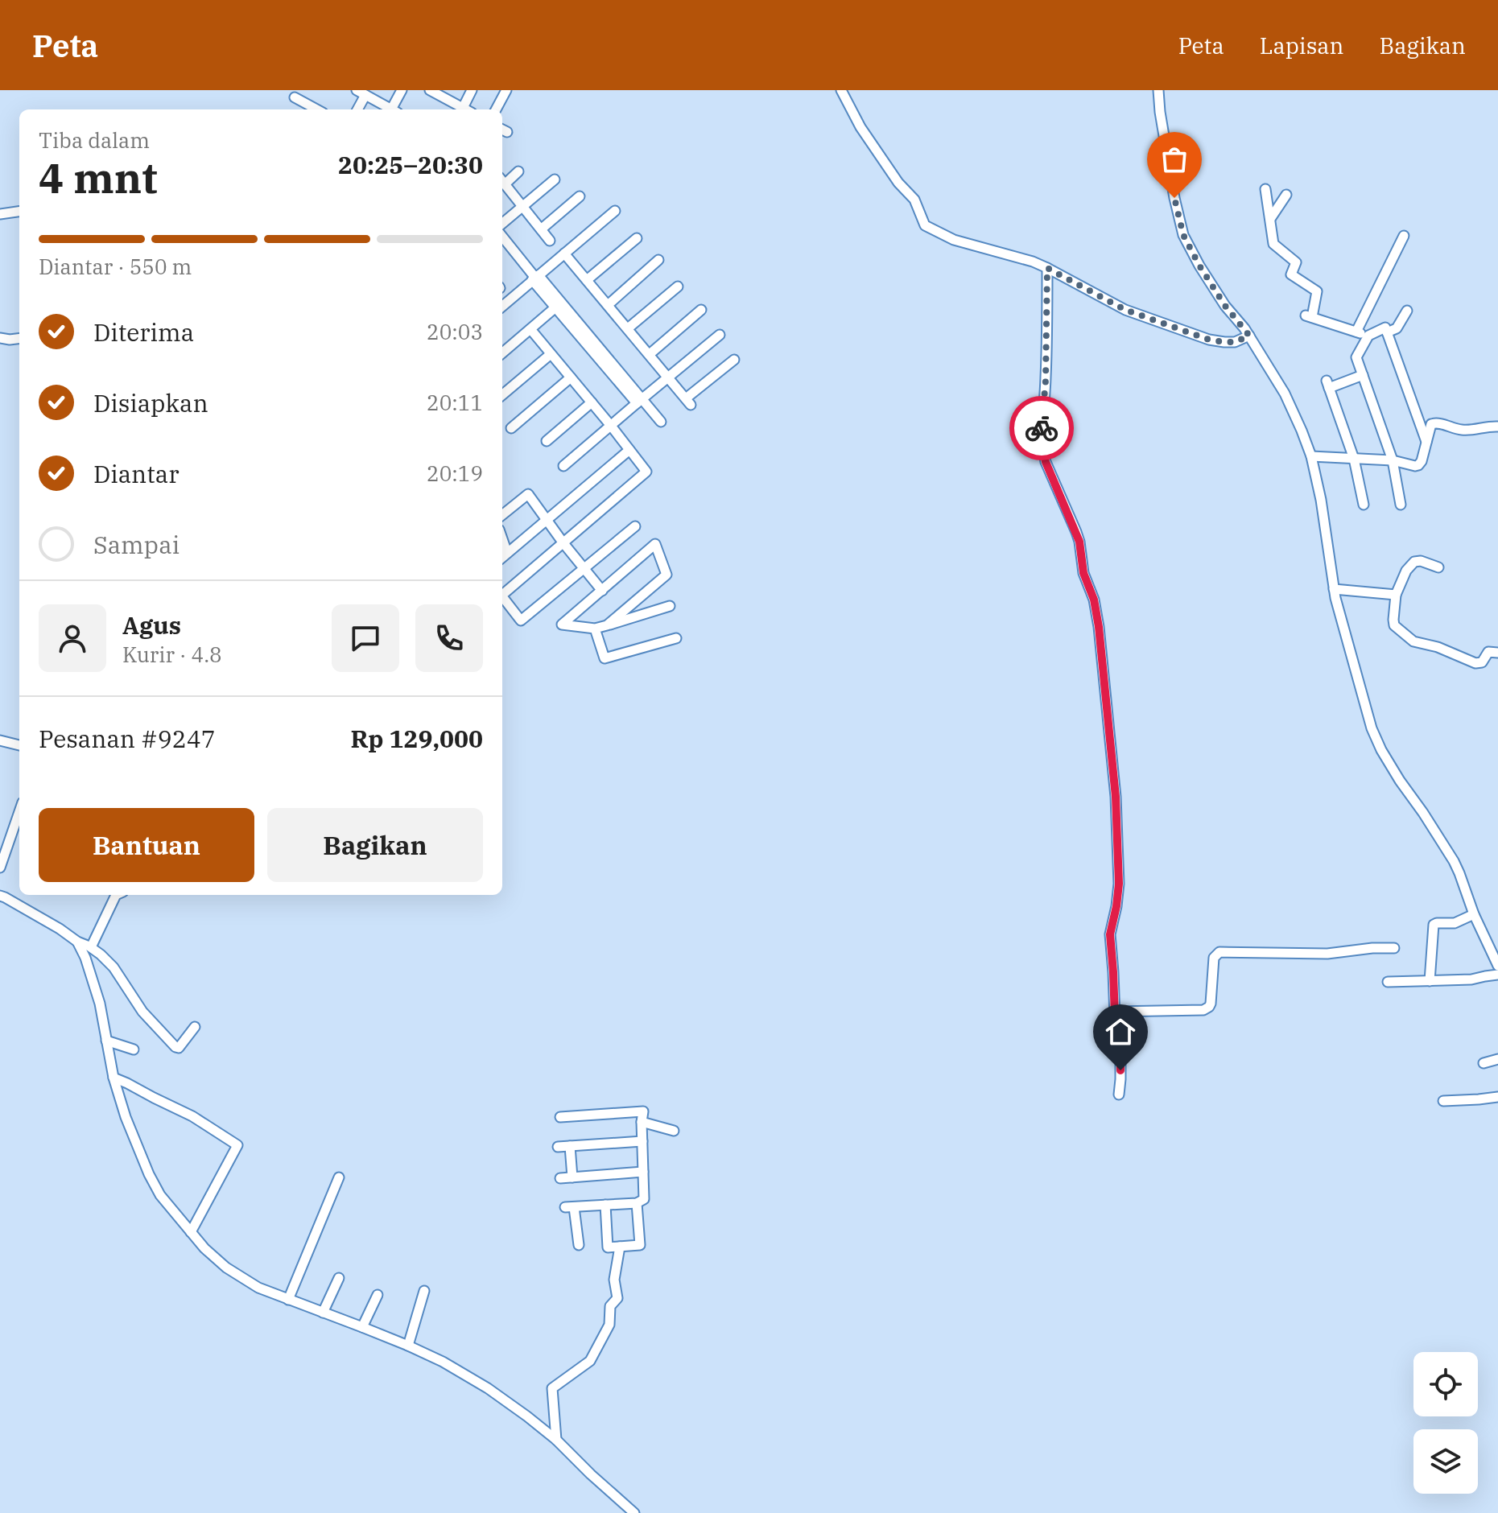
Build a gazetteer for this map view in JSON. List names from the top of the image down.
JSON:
{
  "page": {
    "header": "Peta",
    "nav": ["Peta", "Lapisan", "Bagikan"],
    "heading": ["4 mnt", "Tiba dalam", "20:25–20:30"],
    "panel": [
      "Agus",
      "Kurir · 4.8",
      "Pesanan #9247",
      "Rp 129,000"
    ],
    "bar": "Diantar · 550 m",
    "list": [
      ["Diterima", "20:03"],
      ["Disiapkan", "20:11"],
      ["Diantar", "20:19"],
      "Sampai"
    ],
    "buttons": ["Bantuan", "Bagikan"]
  }
}
